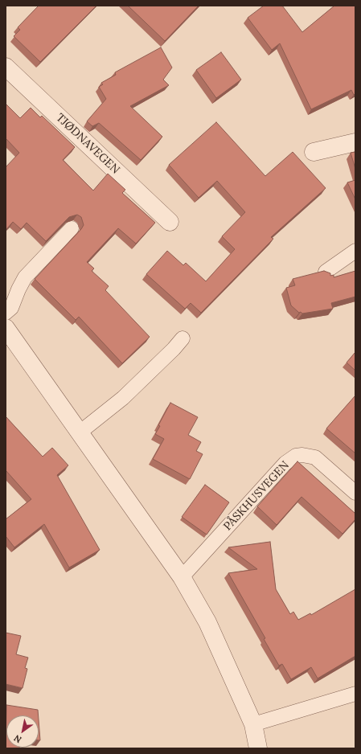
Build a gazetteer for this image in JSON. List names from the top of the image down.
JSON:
{
  "streets": {
    "street": ["TJØDNAVEGEN"],
    "lane": ["PÅSKHUSVEGEN"]
  },
  "north": "bottom left"
}
